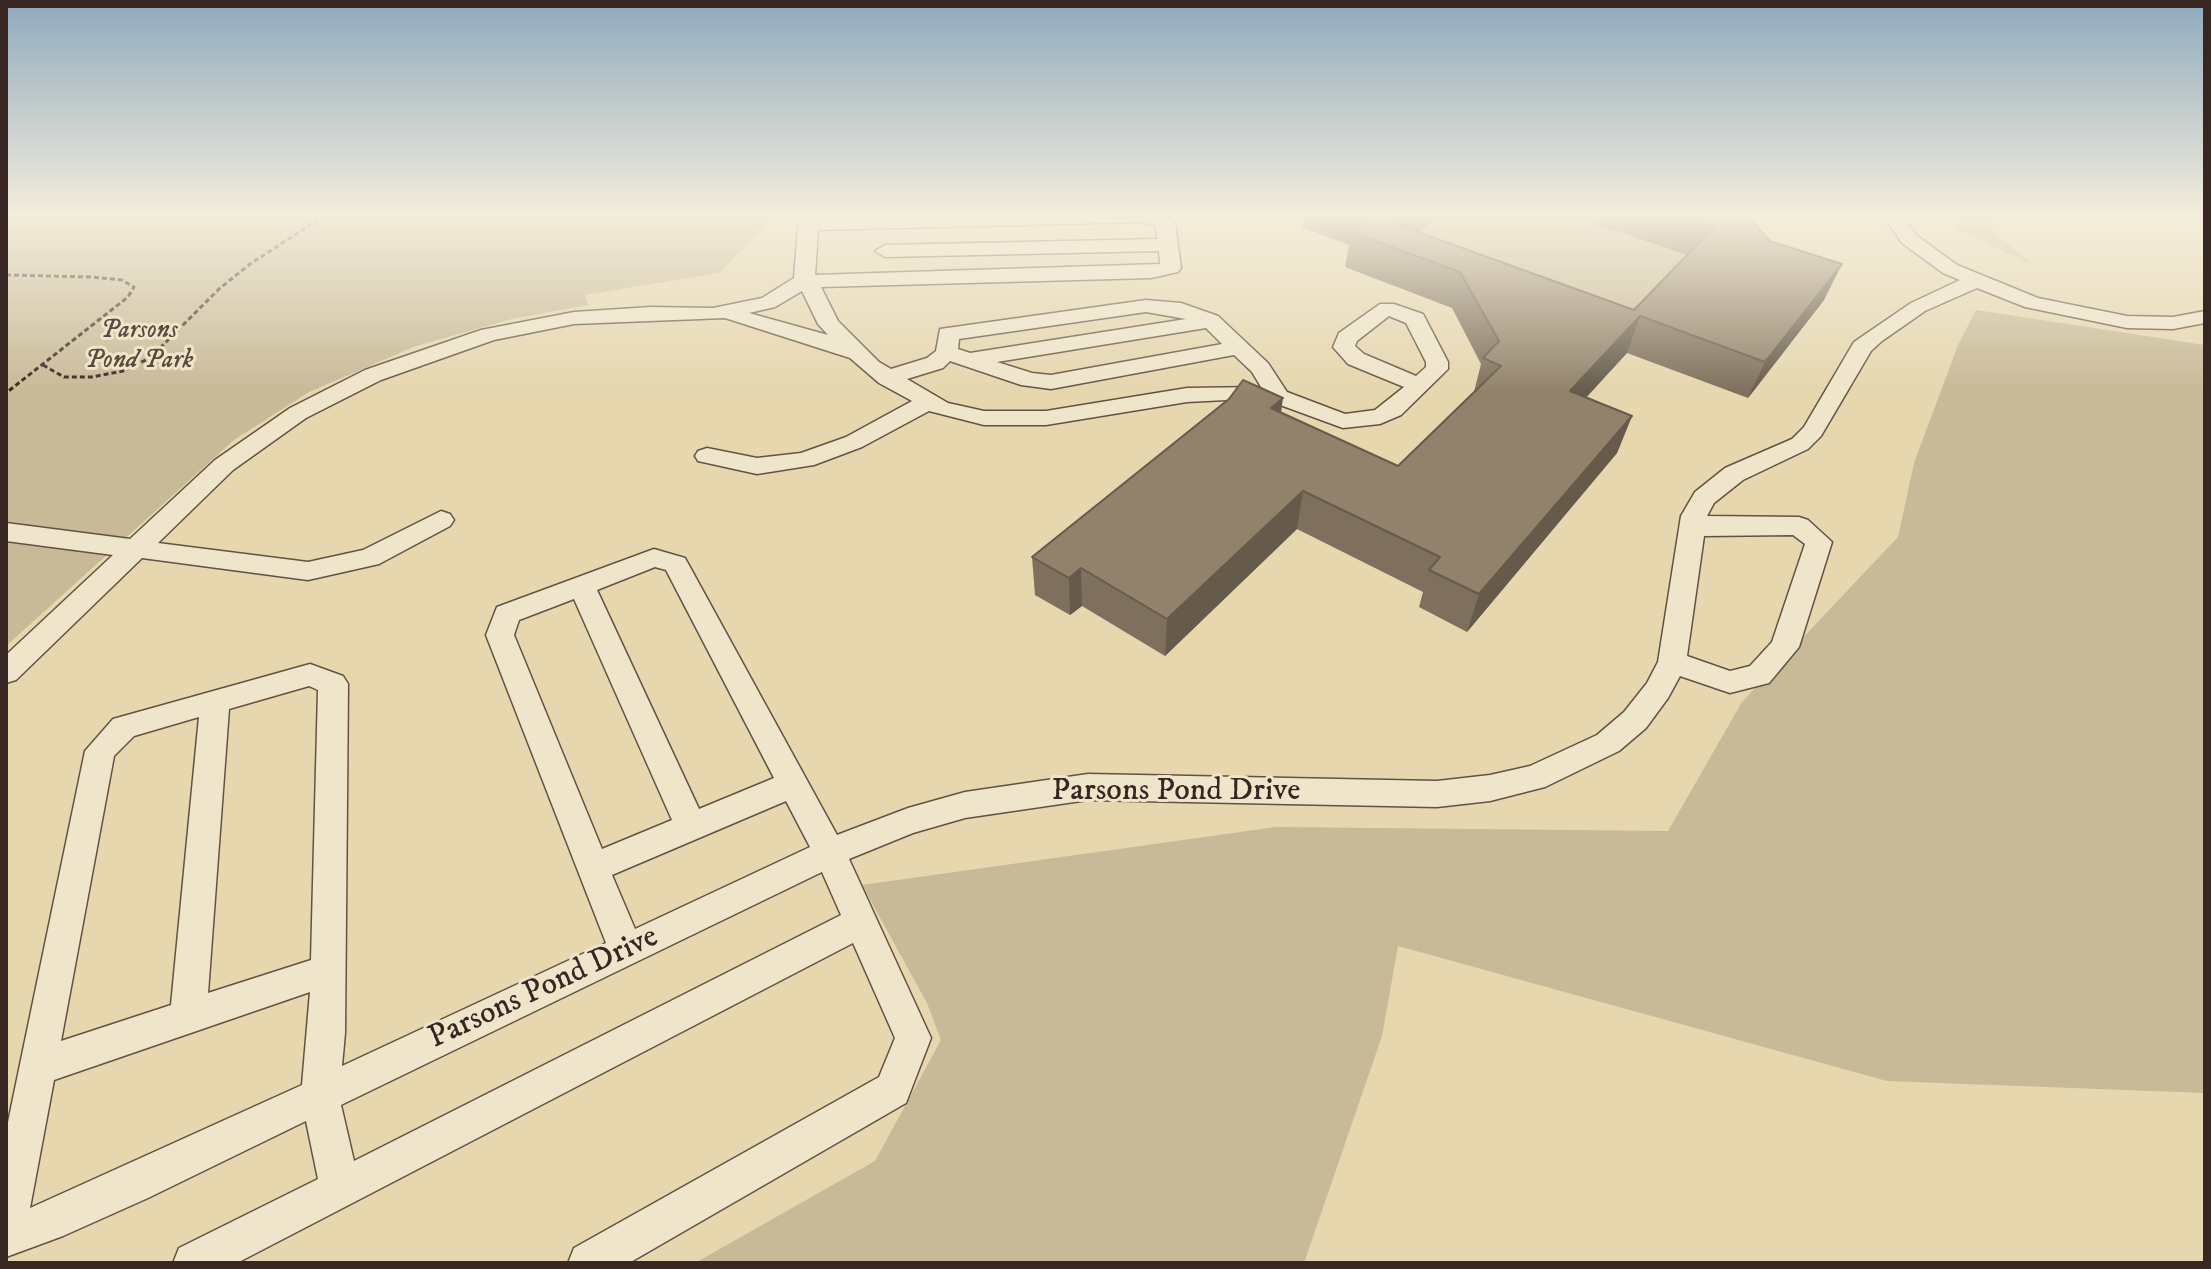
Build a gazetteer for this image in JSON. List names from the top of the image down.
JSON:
{
  "streets": {
    "lane": ["Parsons Pond Drive"]
  },
  "parks": ["Parsons Pond Park"]
}
